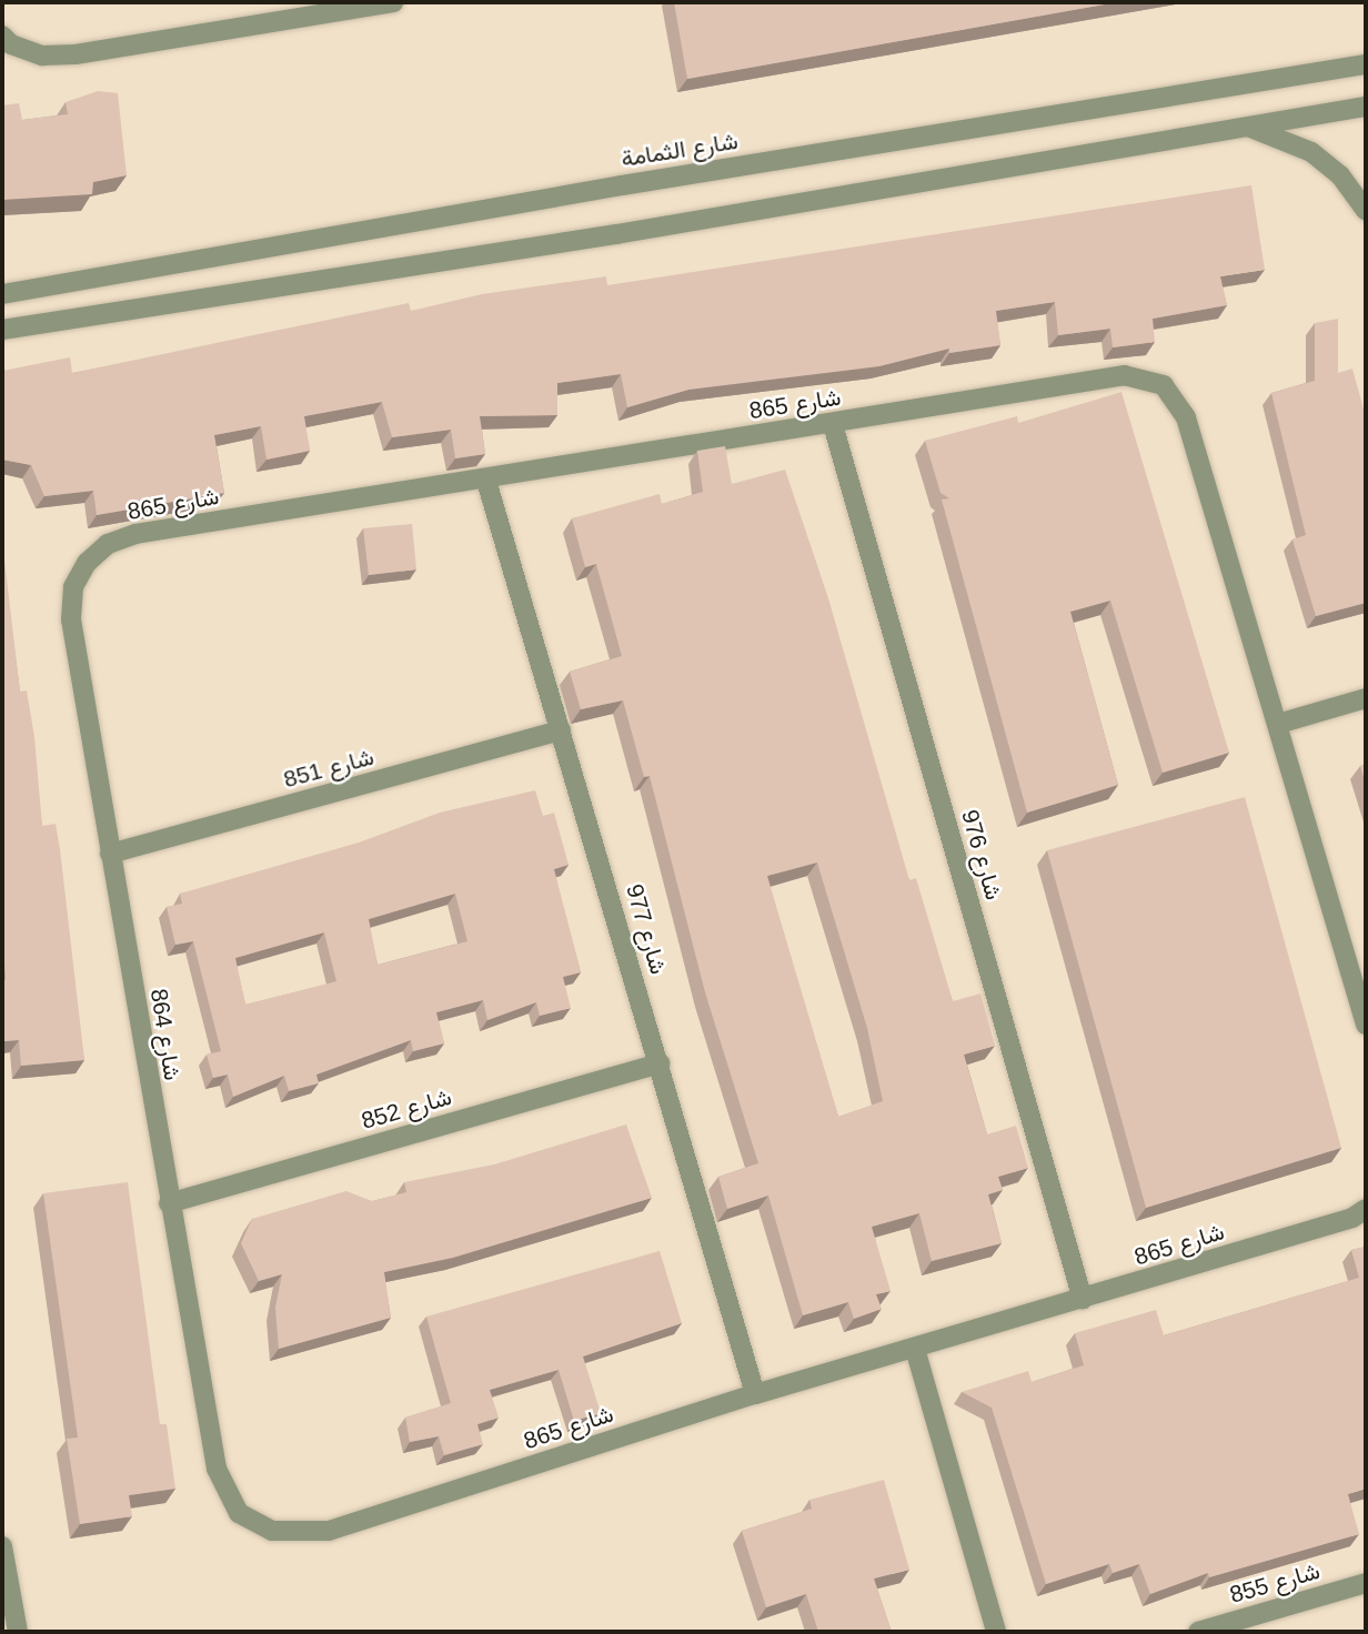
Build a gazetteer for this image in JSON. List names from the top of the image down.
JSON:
{
  "streets": {
    "street": [
      "شارع الثمامة",
      "شارع 865",
      "شارع 851",
      "شارع 976",
      "شارع 977",
      "شارع 864",
      "شارع 852",
      "شارع 855"
    ]
  },
  "crossings": [
    ["شارع 865", "شارع 976"],
    ["شارع 865", "شارع 977"],
    ["شارع 865", "شارع 864"],
    ["شارع 851", "شارع 977"],
    ["شارع 851", "شارع 864"],
    ["شارع 977", "شارع 852"],
    ["شارع 864", "شارع 852"]
  ]
}
